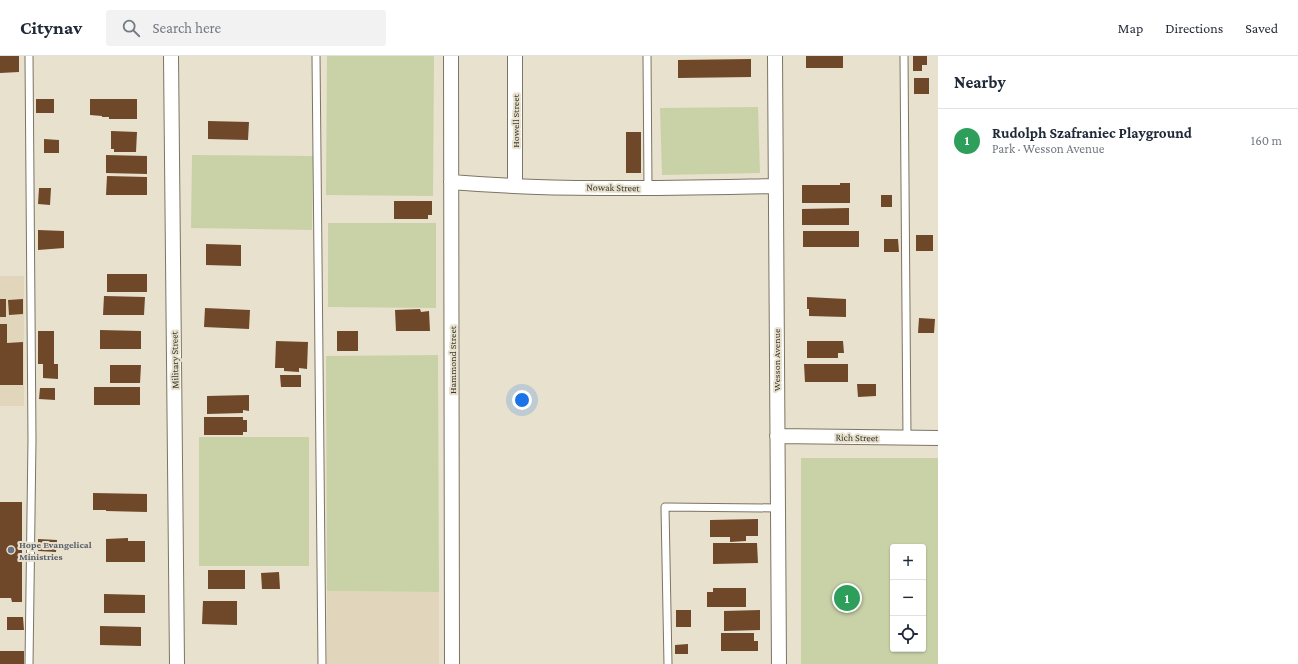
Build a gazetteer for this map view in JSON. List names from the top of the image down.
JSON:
{
  "streets": {
    "street": [
      "Howell Street",
      "Nowak Street",
      "Military Street",
      "Hammond Street",
      "Wesson Avenue",
      "Rich Street"
    ]
  },
  "crossings": [
    ["Howell Street", "Nowak Street"],
    ["Nowak Street", "Hammond Street"],
    ["Nowak Street", "Wesson Avenue"],
    ["Wesson Avenue", "Rich Street"]
  ],
  "places": ["Hope Evangelical Ministries"],
  "page": {
    "header": "Citynav",
    "search": "Search here",
    "nav": ["Map", "Directions", "Saved"],
    "heading": "Nearby",
    "list": [
      {
        "mark": "1",
        "name": "Rudolph Szafraniec Playground",
        "note": "Park · Wesson Avenue",
        "value": "160 m"
      }
    ],
    "map_buttons": ["+", "−"],
    "pins": "1"
  }
}
